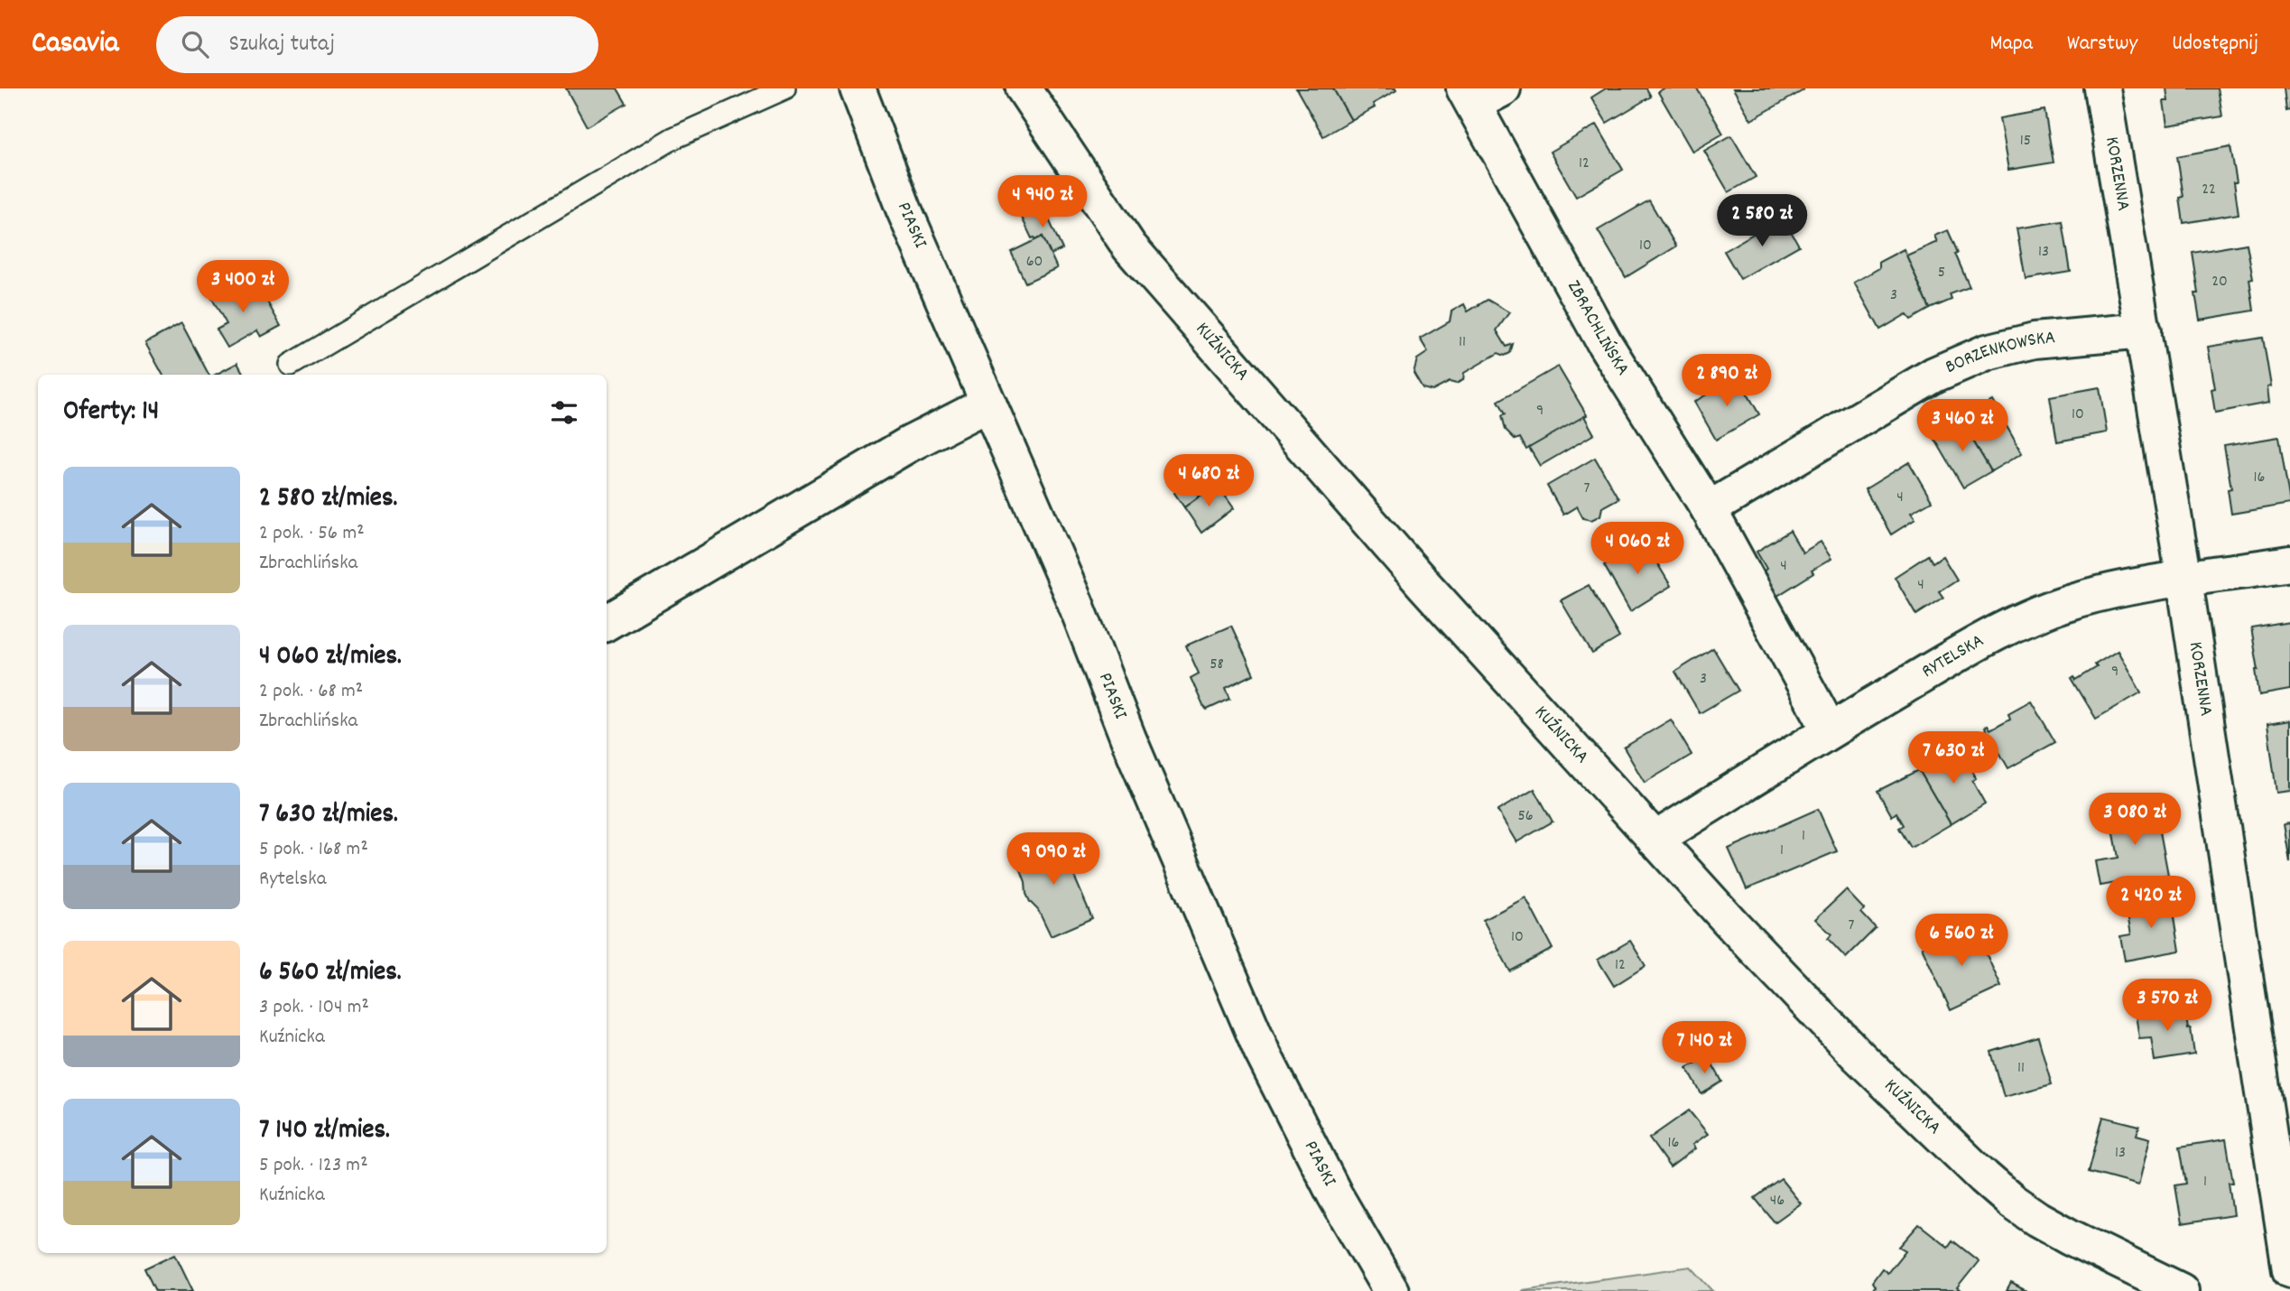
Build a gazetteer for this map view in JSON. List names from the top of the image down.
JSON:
{
  "streets": {
    "street": [
      "KORZENNA",
      "PIASKI",
      "ZBRACHLIŃSKA",
      "KUŹNICKA",
      "BORZENKOWSKA",
      "RYTELSKA"
    ]
  },
  "crossings": [
    ["KORZENNA", "BORZENKOWSKA"],
    ["KORZENNA", "RYTELSKA"],
    ["ZBRACHLIŃSKA", "BORZENKOWSKA"],
    ["ZBRACHLIŃSKA", "RYTELSKA"],
    ["KUŹNICKA", "RYTELSKA"]
  ],
  "house_numbers": [
    "15",
    "12",
    "22",
    "10",
    "13",
    "60",
    "5",
    "20",
    "3",
    "11",
    "9",
    "10",
    "16",
    "7",
    "4",
    "4",
    "4",
    "58",
    "9",
    "3",
    "56",
    "1",
    "1",
    "7",
    "10",
    "12",
    "11",
    "16",
    "13",
    "1",
    "46"
  ],
  "page": {
    "header": "Casavia",
    "search": "Szukaj tutaj",
    "nav": ["Mapa", "Warstwy", "Udostępnij"],
    "price": [
      "4 940 zł",
      "2 580 zł",
      "3 400 zł",
      "2 890 zł",
      "3 460 zł",
      "4 680 zł",
      "4 060 zł",
      "7 630 zł",
      "3 080 zł",
      "9 090 zł",
      "2 420 zł",
      "6 560 zł",
      "3 570 zł",
      "7 140 zł"
    ],
    "heading": "Oferty: 14",
    "list": [
      {
        "name": "2 580 zł/mies.",
        "note": "2 pok. · 56 m² · Zbrachlińska"
      },
      {
        "name": "4 060 zł/mies.",
        "note": "2 pok. · 68 m² · Zbrachlińska"
      },
      {
        "name": "7 630 zł/mies.",
        "note": "5 pok. · 168 m² · Rytelska"
      },
      {
        "name": "6 560 zł/mies.",
        "note": "3 pok. · 104 m² · Kuźnicka"
      },
      {
        "name": "7 140 zł/mies.",
        "note": "5 pok. · 123 m² · Kuźnicka"
      }
    ]
  }
}
